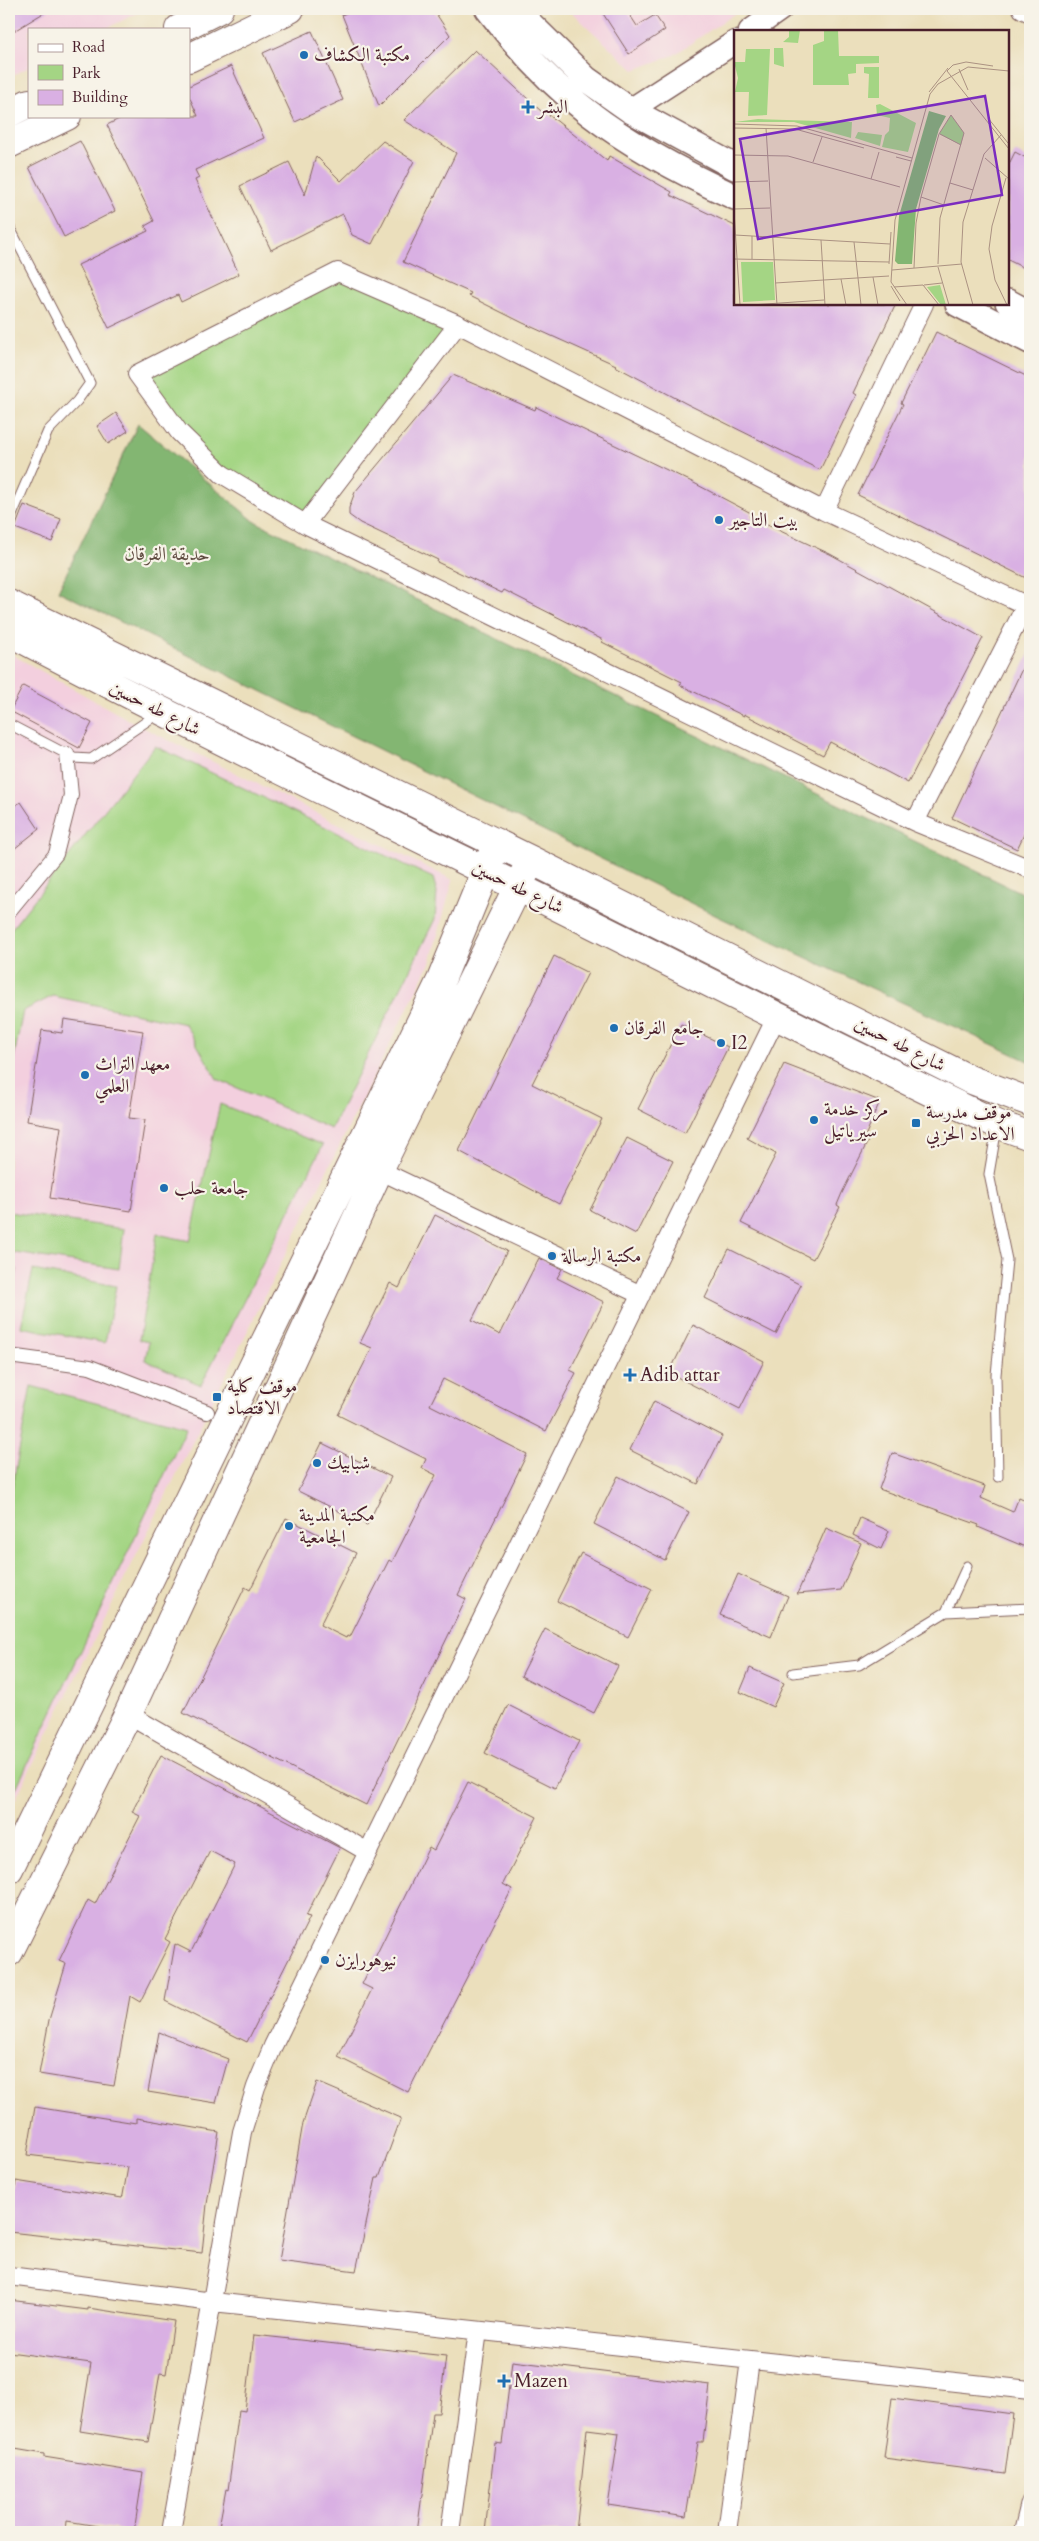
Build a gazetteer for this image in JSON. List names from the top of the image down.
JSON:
{
  "streets": {
    "main road": ["شارع طه حسين"]
  },
  "parks": ["حديقة الفرقان"],
  "places": {
    "other": [
      "مكتبة الكشاف",
      "بيت التاجير",
      "جامع الفرقان",
      "I2",
      "معهد التراث العلمي",
      "مركز خدمة سيرياتيل",
      "جامعة حلب",
      "مكتبة الرسالة",
      "شبابيك",
      "مكتبة المدينة الجامعية",
      "نيوهورايزن"
    ],
    "health": ["البشر", "Adib attar", "Mazen"],
    "transit": ["موقف مدرسة الاعداد الحزبي", "موقف كلية الاقتصاد"]
  },
  "legend": ["Road", "Park", "Building"]
}
